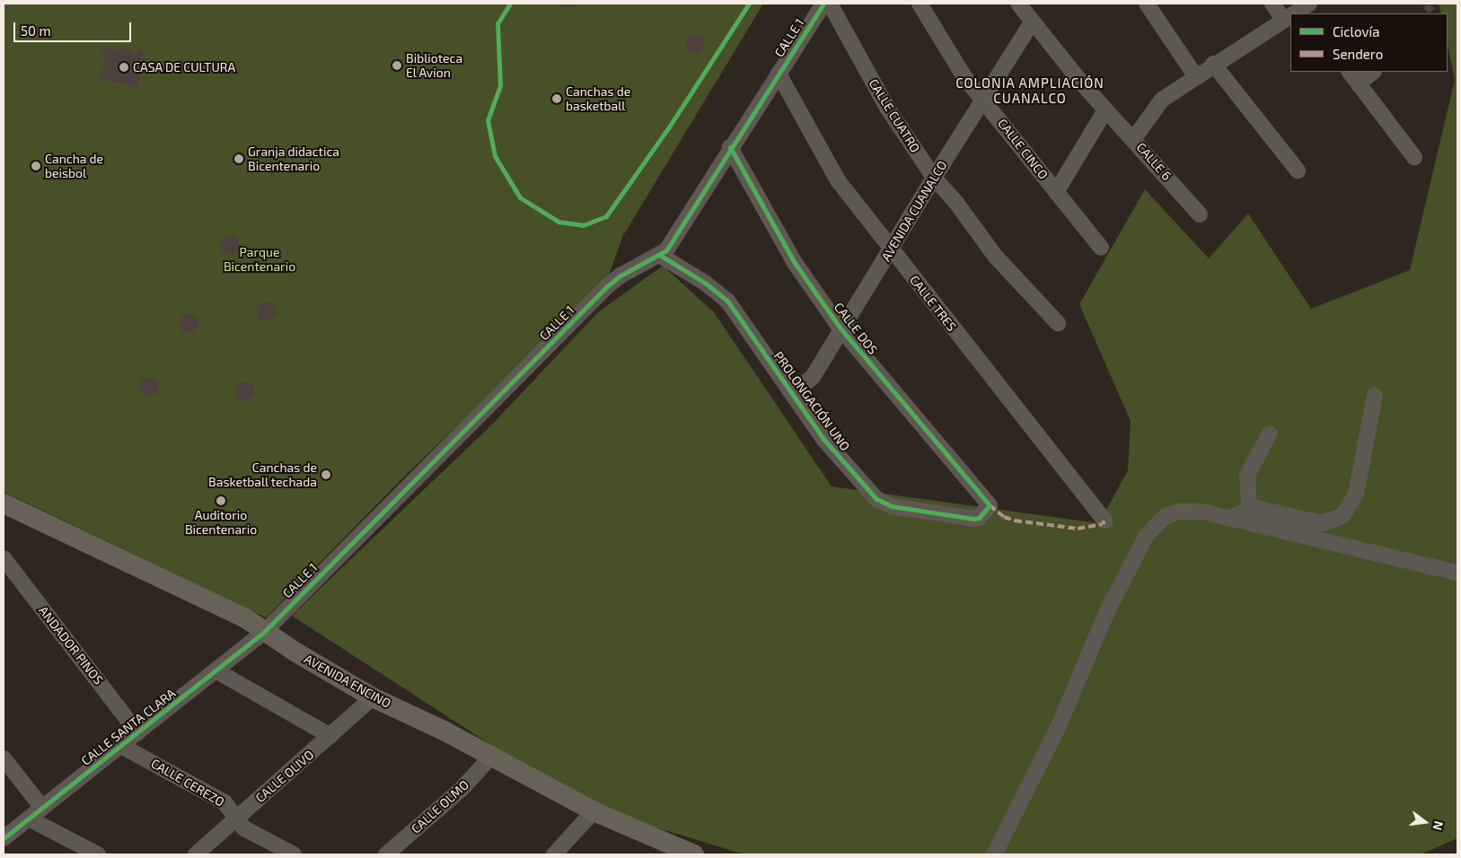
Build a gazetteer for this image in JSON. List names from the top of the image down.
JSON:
{
  "streets": {
    "main road": ["AVENIDA ENCINO"],
    "street": [
      "CALLE 1",
      "CALLE CUATRO",
      "CALLE CINCO",
      "CALLE 6",
      "AVENIDA CUANALCO",
      "CALLE TRES",
      "CALLE DOS",
      "PROLONGACIÓN UNO",
      "ANDADOR PINOS",
      "CALLE SANTA CLARA",
      "CALLE OLIVO",
      "CALLE CEREZO",
      "CALLE OLMO"
    ]
  },
  "crossings": [
    ["CALLE 1", "CALLE TRES"],
    ["CALLE 1", "CALLE DOS"],
    ["CALLE 1", "PROLONGACIÓN UNO"],
    ["CALLE 1", "AVENIDA ENCINO"],
    ["CALLE 1", "CALLE SANTA CLARA"],
    ["CALLE CUATRO", "AVENIDA CUANALCO"],
    ["CALLE CINCO", "AVENIDA CUANALCO"],
    ["CALLE 6", "AVENIDA CUANALCO"],
    ["AVENIDA CUANALCO", "CALLE TRES"],
    ["AVENIDA CUANALCO", "CALLE DOS"],
    ["AVENIDA CUANALCO", "PROLONGACIÓN UNO"],
    ["CALLE DOS", "PROLONGACIÓN UNO"],
    ["ANDADOR PINOS", "CALLE SANTA CLARA"],
    ["AVENIDA ENCINO", "CALLE SANTA CLARA"],
    ["AVENIDA ENCINO", "CALLE OLIVO"],
    ["AVENIDA ENCINO", "CALLE OLMO"],
    ["CALLE SANTA CLARA", "CALLE CEREZO"],
    ["CALLE OLIVO", "CALLE CEREZO"]
  ],
  "districts": ["COLONIA AMPLIACIÓN CUANALCO"],
  "parks": ["Parque Bicentenario"],
  "places": [
    "Biblioteca El Avion",
    "CASA DE CULTURA",
    "Canchas de basketball",
    "Granja didactica Bicentenario",
    "Cancha de beisbol",
    "Canchas de Basketball techada",
    "Auditorio Bicentenario"
  ],
  "legend": ["Ciclovía", "Sendero"],
  "scale_bar": "50 m",
  "north": "right"
}
